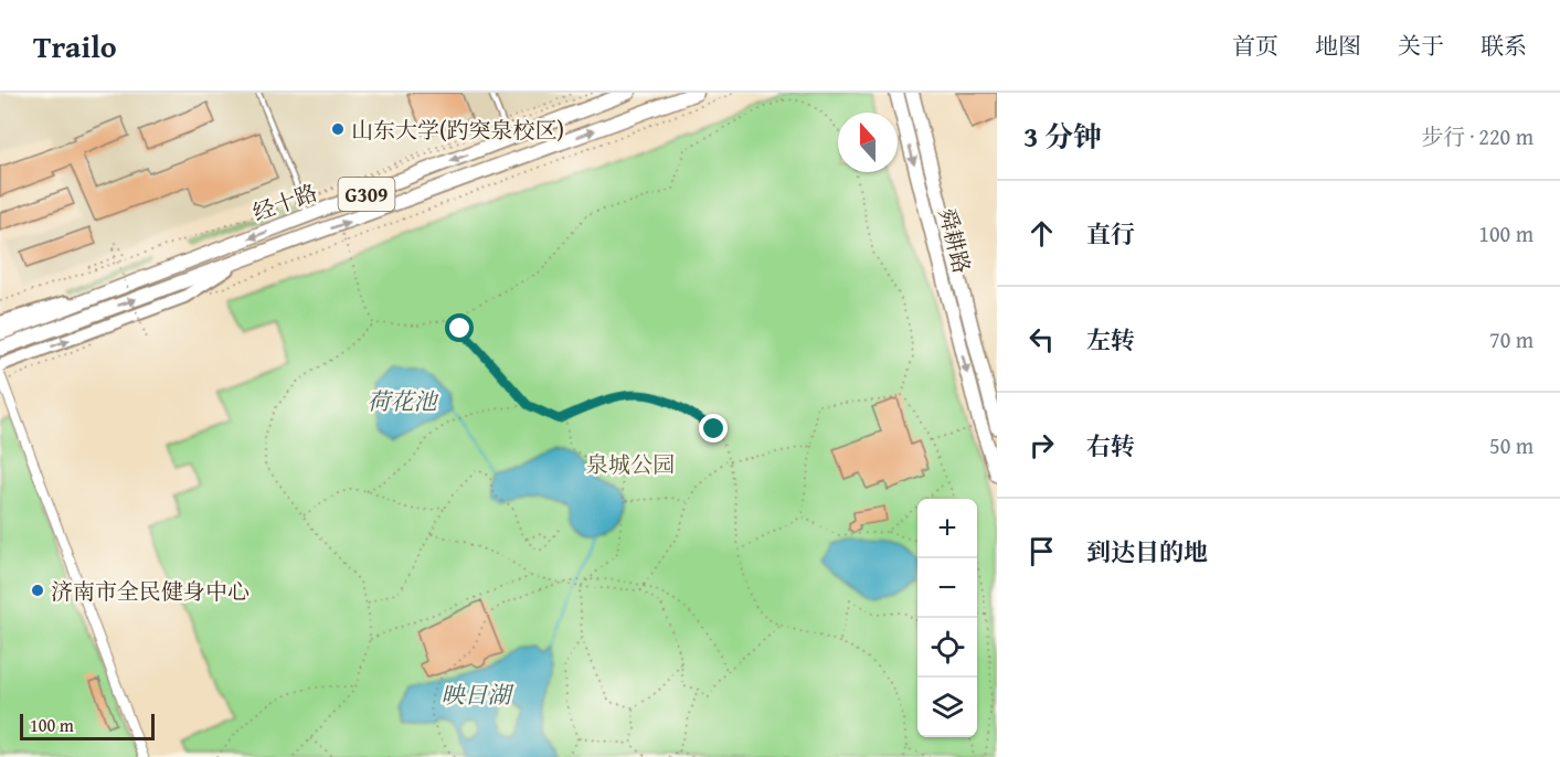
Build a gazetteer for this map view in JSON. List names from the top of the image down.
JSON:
{
  "streets": {
    "main road": ["G309", "经十路", "舜耕路"]
  },
  "water": ["荷花池", "映日湖"],
  "parks": ["泉城公园"],
  "places": ["山东大学(趵突泉校区)", "济南市全民健身中心"],
  "scale_bar": "100 m",
  "north": "top",
  "page": {
    "header": "Trailo",
    "nav": [
      "首页",
      "地图",
      "关于",
      "联系"
    ],
    "heading": ["3 分钟", "步行 · 220 m"],
    "list": [
      ["直行", "100 m"],
      ["左转", "70 m"],
      ["右转", "50 m"],
      "到达目的地"
    ],
    "map_buttons": ["+", "−"],
    "scale": "100 m"
  }
}
